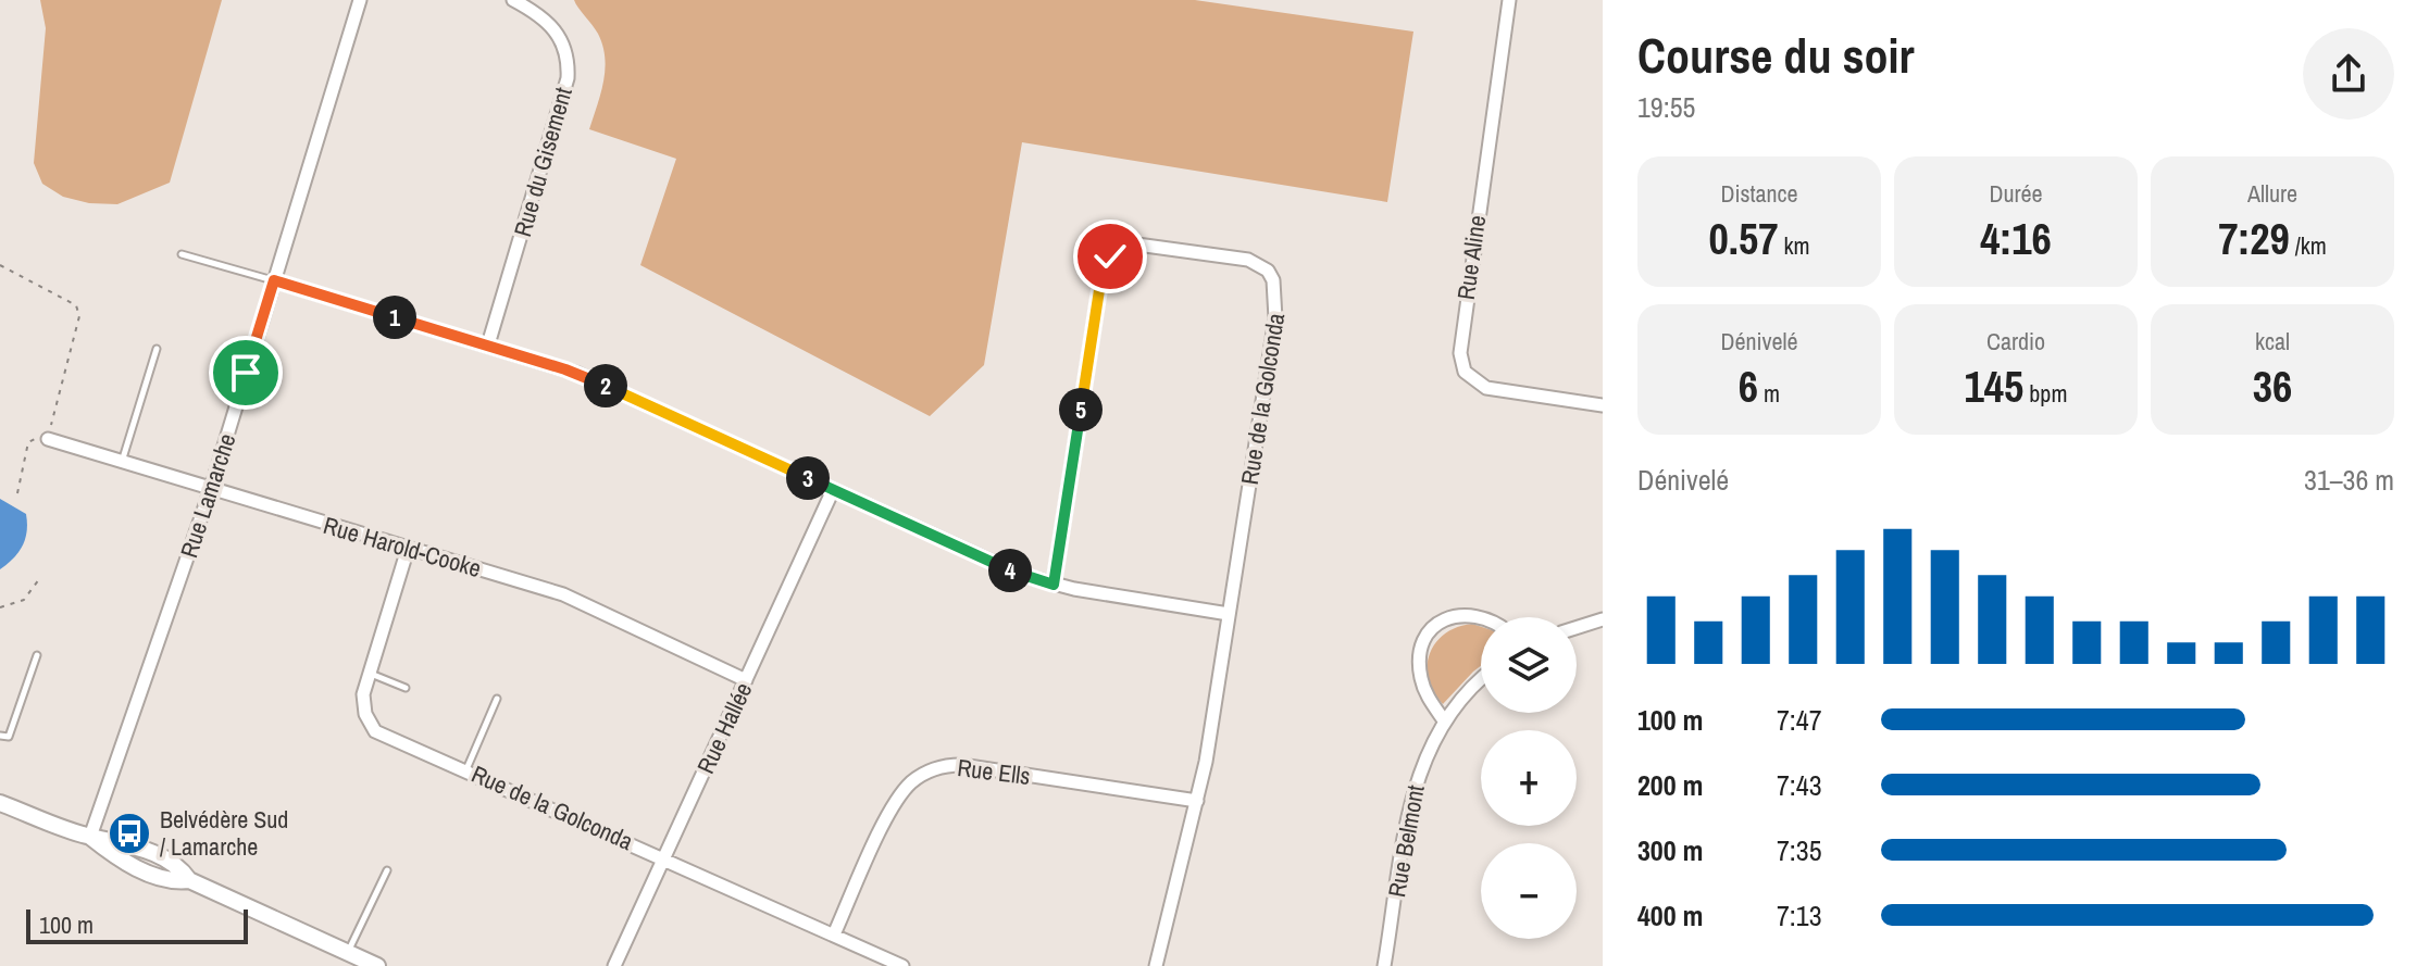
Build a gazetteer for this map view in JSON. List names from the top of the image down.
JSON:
{
  "streets": {
    "street": [
      "Rue du Gisement",
      "Rue Aline",
      "Rue de la Golconda",
      "Rue Lamarche",
      "Rue Harold-Cooke",
      "Rue Hallée",
      "Rue Ells",
      "Rue Belmont"
    ]
  },
  "crossings": [
    ["Rue de la Golconda", "Rue Harold-Cooke"],
    ["Rue de la Golconda", "Rue Hallée"],
    ["Rue de la Golconda", "Rue Ells"],
    ["Rue Lamarche", "Rue Harold-Cooke"],
    ["Rue Harold-Cooke", "Rue Hallée"]
  ],
  "places": {
    "bus stop": ["Belvédère Sud / Lamarche"]
  },
  "scale_bar": "100 m",
  "page": {
    "heading": ["Course du soir", "19:55"],
    "stats": [
      ["Distance", "0.57 km"],
      ["Durée", "4:16"],
      ["Allure", "7:29 /km"],
      ["Dénivelé", "6 m"],
      ["Cardio", "145 bpm"],
      ["kcal", "36"]
    ],
    "pins": [
      "1",
      "2",
      "5",
      "3",
      "4"
    ],
    "chart": ["Dénivelé", "31–36 m"],
    "map_buttons": ["+", "−"],
    "list": [
      {
        "name": "100 m",
        "note": "7:47"
      },
      {
        "name": "200 m",
        "note": "7:43"
      },
      {
        "name": "300 m",
        "note": "7:35"
      },
      {
        "name": "400 m",
        "note": "7:13"
      }
    ],
    "scale": "100 m"
  }
}
